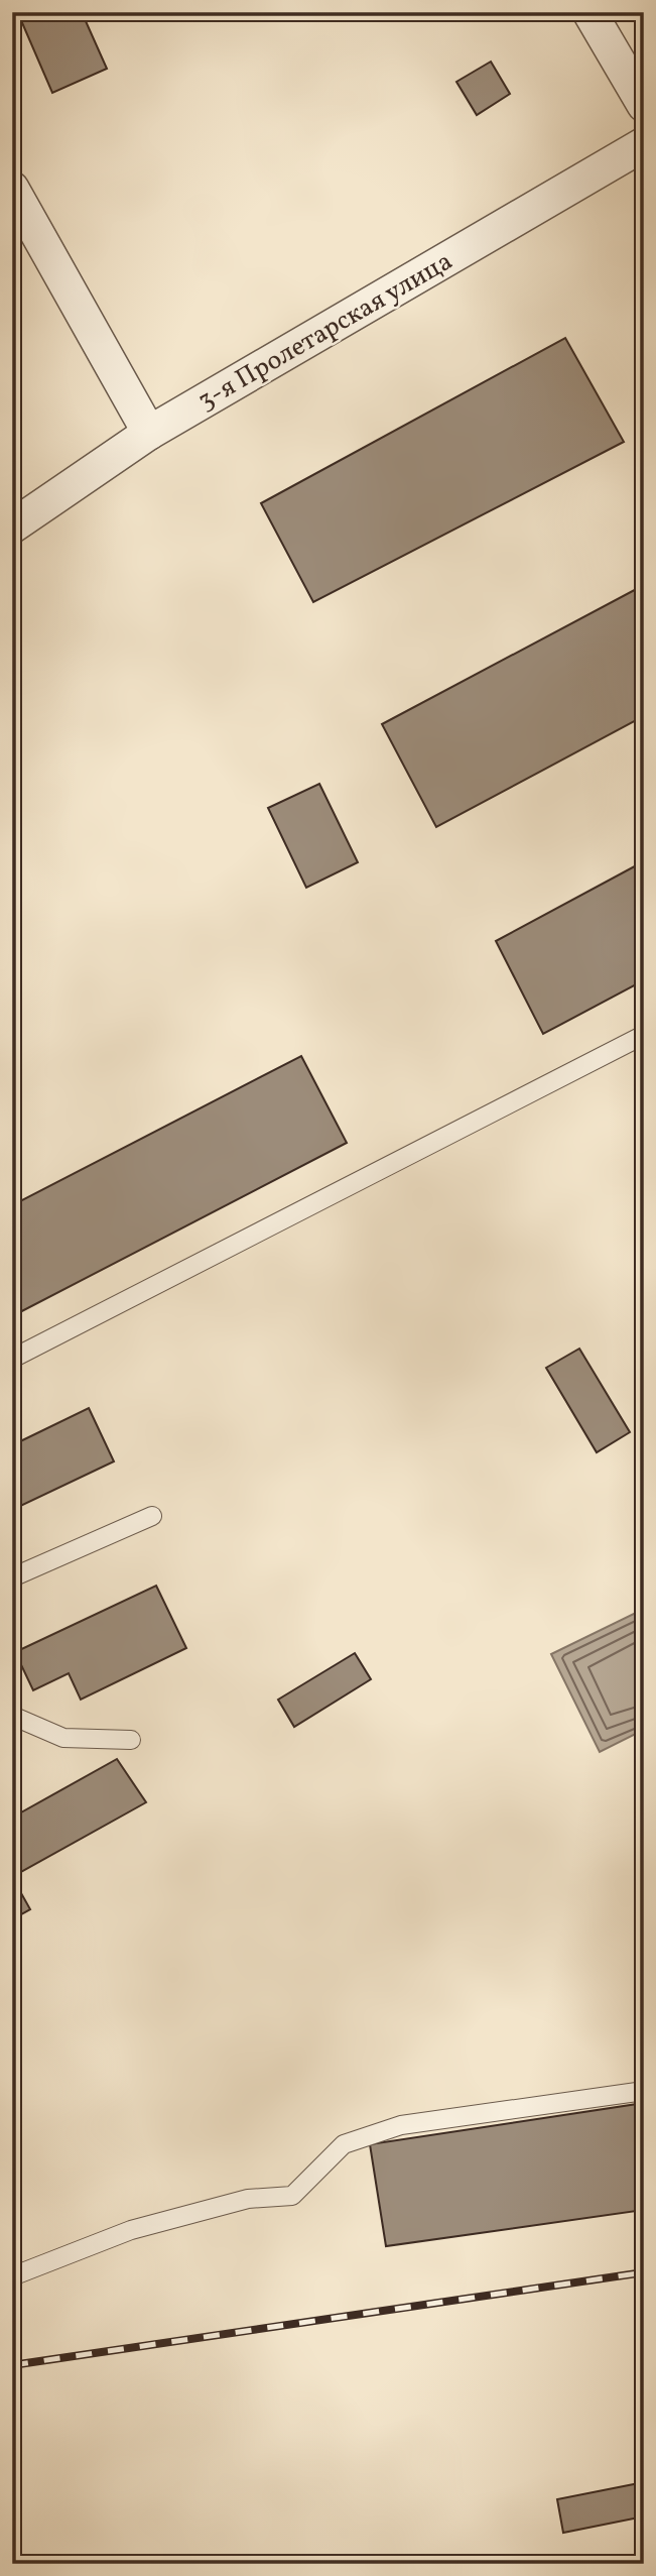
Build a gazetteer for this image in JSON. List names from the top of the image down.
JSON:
{
  "streets": {
    "street": ["3-я Пролетарская улица"]
  }
}
